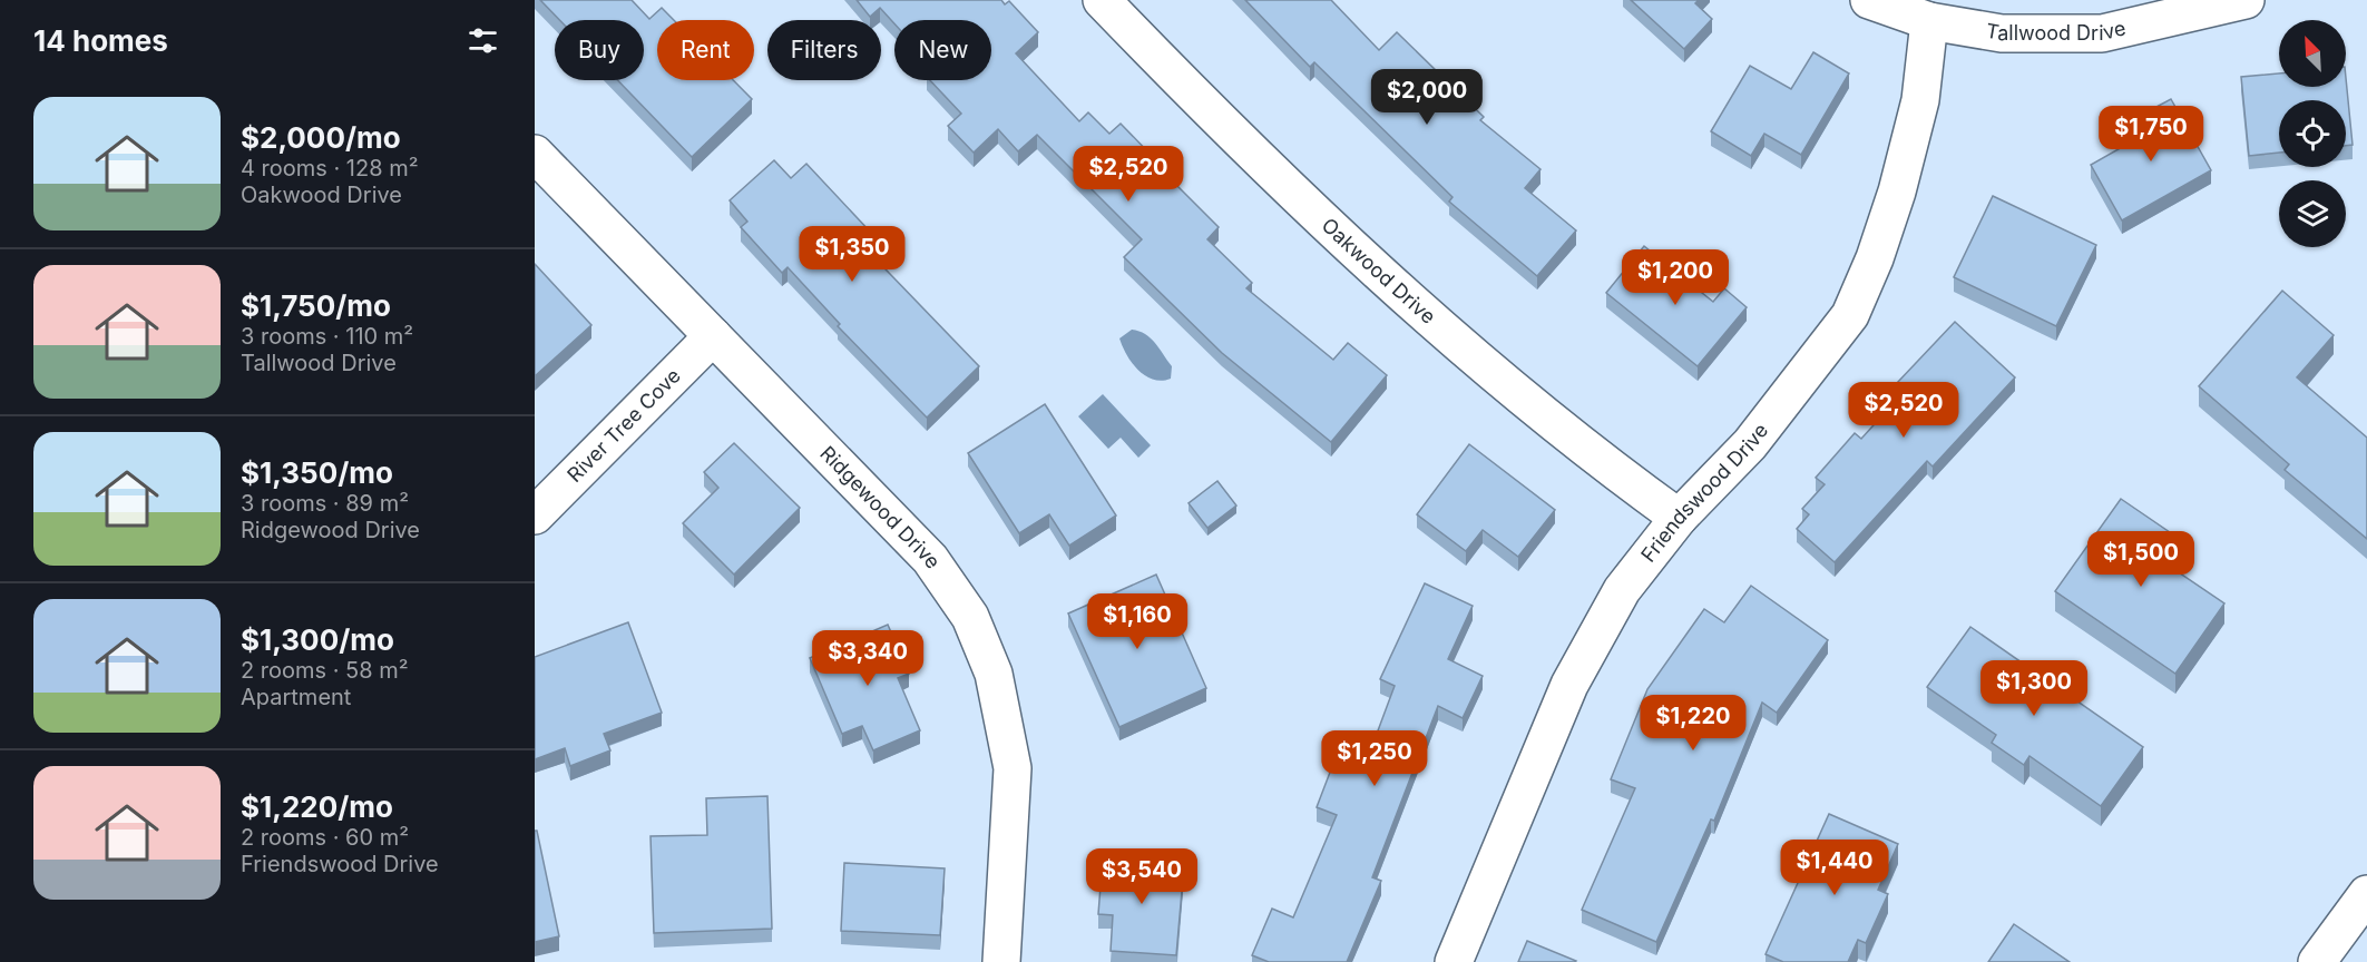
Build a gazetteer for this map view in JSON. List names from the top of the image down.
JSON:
{
  "streets": {
    "street": [
      "Tallwood Drive",
      "Oakwood Drive",
      "River Tree Cove",
      "Friendswood Drive",
      "Ridgewood Drive"
    ]
  },
  "crossings": [
    ["Tallwood Drive", "Friendswood Drive"],
    ["Oakwood Drive", "Friendswood Drive"],
    ["River Tree Cove", "Ridgewood Drive"]
  ],
  "north": "top left",
  "page": {
    "heading": "14 homes",
    "chip": [
      "Buy",
      "Rent",
      "Filters",
      "New"
    ],
    "price": [
      "$2,000",
      "$1,750",
      "$2,520",
      "$1,350",
      "$1,200",
      "$2,520",
      "$1,500",
      "$1,160",
      "$3,340",
      "$1,300",
      "$1,220",
      "$1,250",
      "$1,440",
      "$3,540"
    ],
    "list": [
      {
        "name": "$2,000/mo",
        "note": "4 rooms · 128 m² · Oakwood Drive"
      },
      {
        "name": "$1,750/mo",
        "note": "3 rooms · 110 m² · Tallwood Drive"
      },
      {
        "name": "$1,350/mo",
        "note": "3 rooms · 89 m² · Ridgewood Drive"
      },
      {
        "name": "$1,300/mo",
        "note": "2 rooms · 58 m² · Apartment"
      },
      {
        "name": "$1,220/mo",
        "note": "2 rooms · 60 m² · Friendswood Drive"
      }
    ]
  }
}
